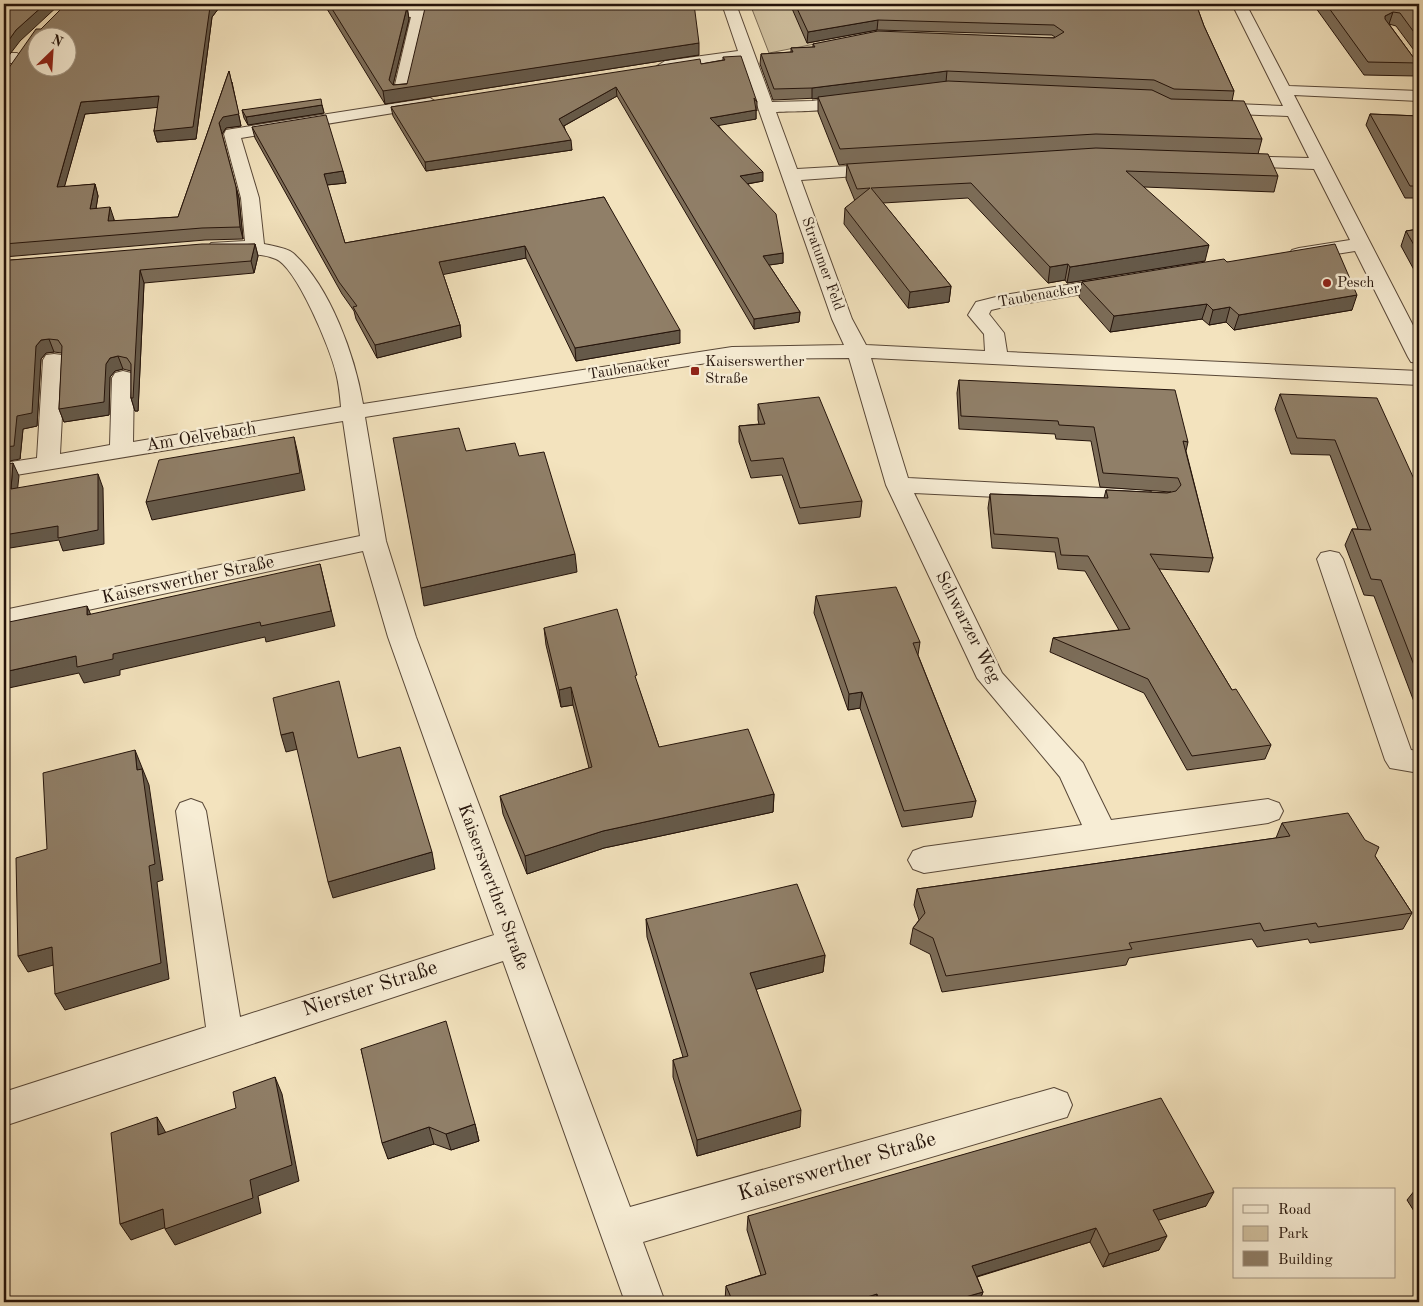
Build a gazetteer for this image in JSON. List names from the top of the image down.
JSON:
{
  "streets": {
    "street": [
      "Stratumer Feld",
      "Taubenacker",
      "Am Oelvebach",
      "Kaiserswerther Straße",
      "Schwarzer Weg",
      "Nierster Straße"
    ]
  },
  "crossings": [
    ["Stratumer Feld", "Taubenacker"],
    ["Stratumer Feld", "Schwarzer Weg"],
    ["Taubenacker", "Am Oelvebach"],
    ["Taubenacker", "Kaiserswerther Straße"],
    ["Taubenacker", "Schwarzer Weg"],
    ["Am Oelvebach", "Kaiserswerther Straße"],
    ["Kaiserswerther Straße", "Nierster Straße"]
  ],
  "places": {
    "other": ["Pesch"],
    "transit": ["Kaiserswerther Straße"]
  },
  "legend": ["Road", "Park", "Building"],
  "north": "top right"
}
